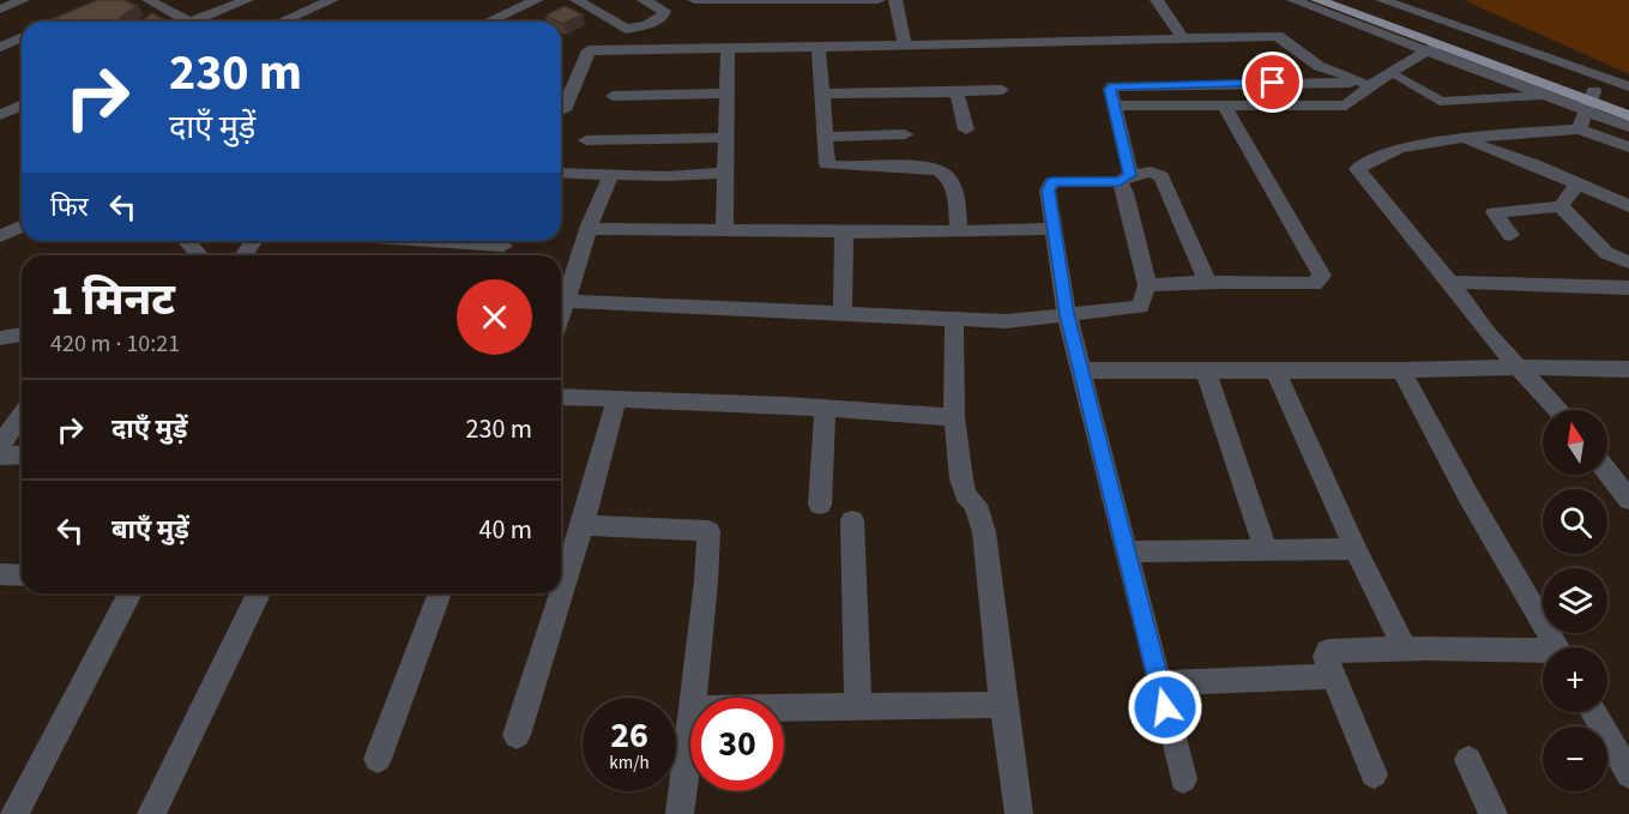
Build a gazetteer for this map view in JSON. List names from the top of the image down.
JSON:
{
  "north": "top",
  "page": {
    "turn": ["230 m", "दाएँ मुड़ें"],
    "then": "फिर",
    "heading": ["1 मिनट", "420 m · 10:21"],
    "list": [
      {
        "name": "दाएँ मुड़ें",
        "value": "230 m"
      },
      {
        "name": "बाएँ मुड़ें",
        "value": "40 m"
      }
    ],
    "map_buttons": ["+", "−"],
    "speed": "26 km/h",
    "limit": "30"
  }
}
